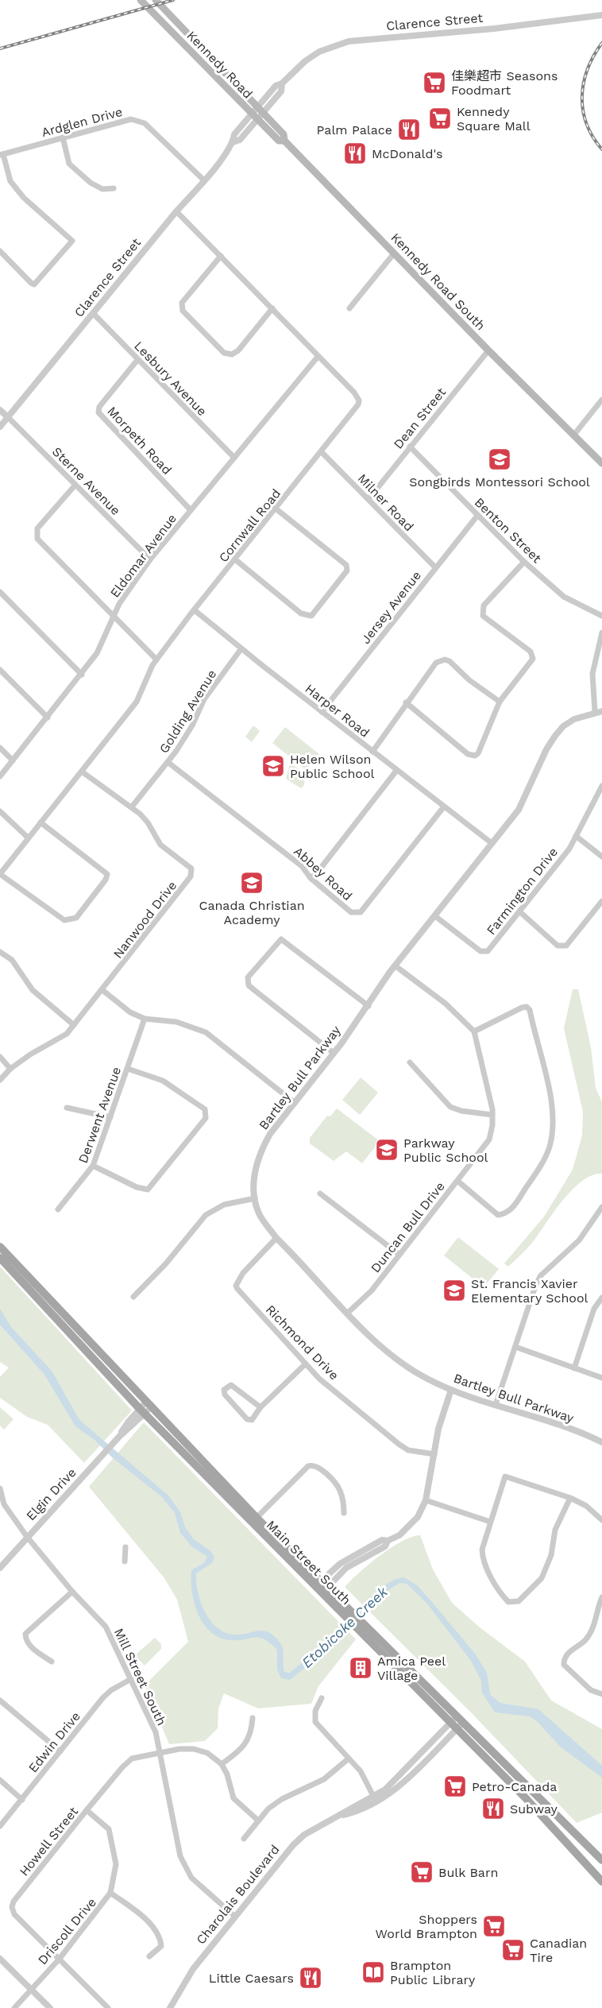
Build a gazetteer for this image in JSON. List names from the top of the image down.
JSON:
{
  "streets": {
    "main road": ["Kennedy Road", "Kennedy Road South", "Main Street South"],
    "street": [
      "Clarence Street",
      "Ardglen Drive",
      "Lesbury Avenue",
      "Dean Street",
      "Morpeth Road",
      "Sterne Avenue",
      "Milner Road",
      "Cornwall Road",
      "Benton Street",
      "Eldomar Avenue",
      "Jersey Avenue",
      "Harper Road",
      "Golding Avenue",
      "Abbey Road",
      "Farmington Drive",
      "Nanwood Drive",
      "Bartley Bull Parkway",
      "Derwent Avenue",
      "Duncan Bull Drive",
      "Richmond Drive",
      "Elgin Drive",
      "Mill Street South",
      "Edwin Drive",
      "Howell Street",
      "Charolais Boulevard",
      "Driscoll Drive"
    ]
  },
  "crossings": [
    ["Clarence Street", "Kennedy Road"],
    ["Clarence Street", "Ardglen Drive"],
    ["Clarence Street", "Kennedy Road South"],
    ["Clarence Street", "Lesbury Avenue"],
    ["Clarence Street", "Sterne Avenue"],
    ["Clarence Street", "Cornwall Road"],
    ["Kennedy Road", "Kennedy Road South"],
    ["Kennedy Road South", "Dean Street"],
    ["Lesbury Avenue", "Morpeth Road"],
    ["Lesbury Avenue", "Eldomar Avenue"],
    ["Dean Street", "Milner Road"],
    ["Dean Street", "Benton Street"],
    ["Morpeth Road", "Eldomar Avenue"],
    ["Sterne Avenue", "Eldomar Avenue"],
    ["Milner Road", "Cornwall Road"],
    ["Milner Road", "Jersey Avenue"],
    ["Cornwall Road", "Eldomar Avenue"],
    ["Cornwall Road", "Harper Road"],
    ["Cornwall Road", "Nanwood Drive"],
    ["Benton Street", "Jersey Avenue"],
    ["Jersey Avenue", "Harper Road"],
    ["Harper Road", "Golding Avenue"],
    ["Harper Road", "Abbey Road"],
    ["Harper Road", "Bartley Bull Parkway"],
    ["Golding Avenue", "Abbey Road"],
    ["Golding Avenue", "Nanwood Drive"],
    ["Farmington Drive", "Bartley Bull Parkway"],
    ["Bartley Bull Parkway", "Duncan Bull Drive"],
    ["Bartley Bull Parkway", "Richmond Drive"],
    ["Elgin Drive", "Main Street South"],
    ["Elgin Drive", "Mill Street South"],
    ["Main Street South", "Charolais Boulevard"],
    ["Mill Street South", "Edwin Drive"],
    ["Mill Street South", "Howell Street"],
    ["Mill Street South", "Charolais Boulevard"],
    ["Howell Street", "Driscoll Drive"]
  ],
  "water": ["Etobicoke Creek"],
  "places": {
    "supermarket": [
      "佳樂超市 Seasons Foodmart",
      "Kennedy Square Mall",
      "Petro-Canada",
      "Bulk Barn",
      "Shoppers World Brampton",
      "Canadian Tire"
    ],
    "restaurant": [
      "Palm Palace",
      "McDonald's",
      "Subway",
      "Little Caesars"
    ],
    "school or university": [
      "Songbirds Montessori School",
      "Helen Wilson Public School",
      "Canada Christian Academy",
      "Parkway Public School",
      "St. Francis Xavier Elementary School"
    ],
    "building": ["Amica Peel Village"],
    "library": ["Brampton Public Library"]
  }
}
